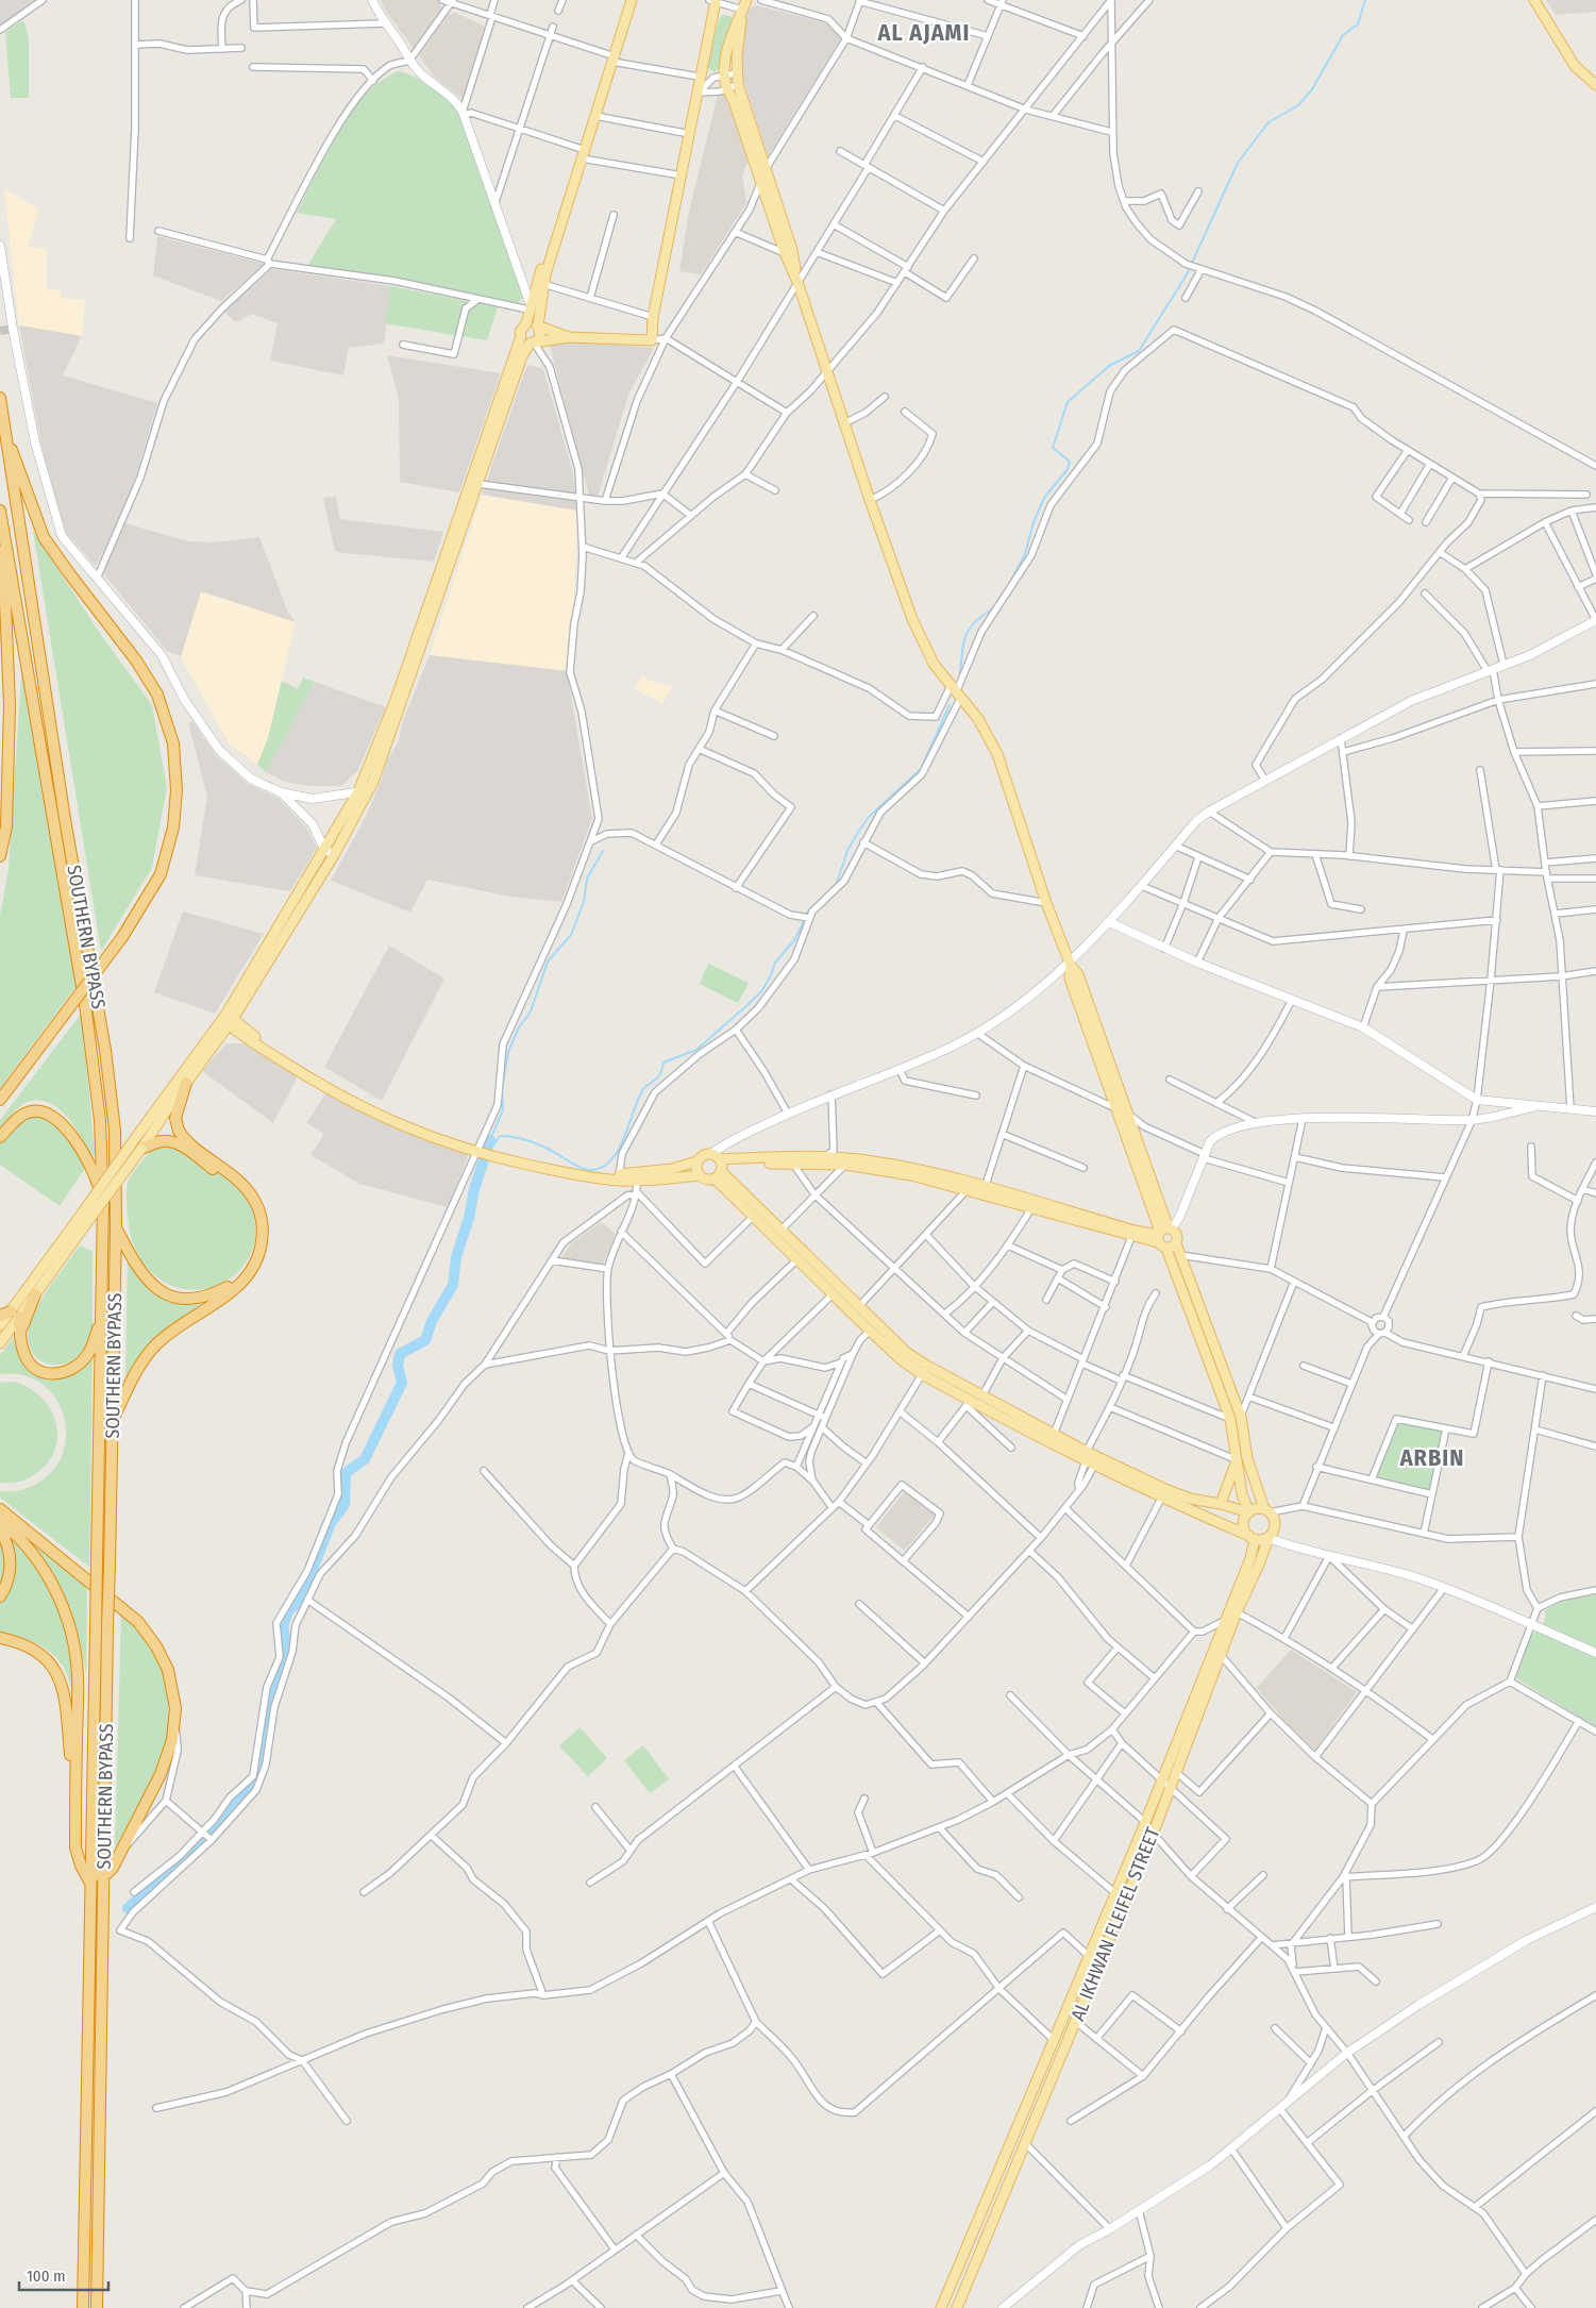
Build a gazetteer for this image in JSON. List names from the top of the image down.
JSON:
{
  "streets": {
    "highway": ["SOUTHERN BYPASS"],
    "main road": ["AL IKHWAN FLEIFEL STREET"]
  },
  "districts": ["AL AJAMI", "ARBIN"],
  "scale_bar": "100 m"
}
